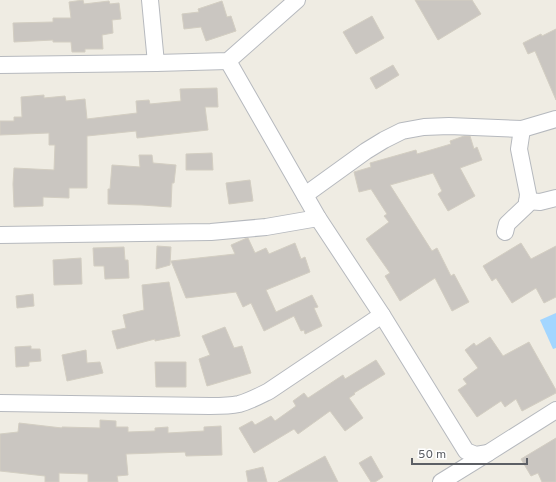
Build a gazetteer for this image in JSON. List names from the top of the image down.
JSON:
{
  "scale_bar": "50 m"
}
